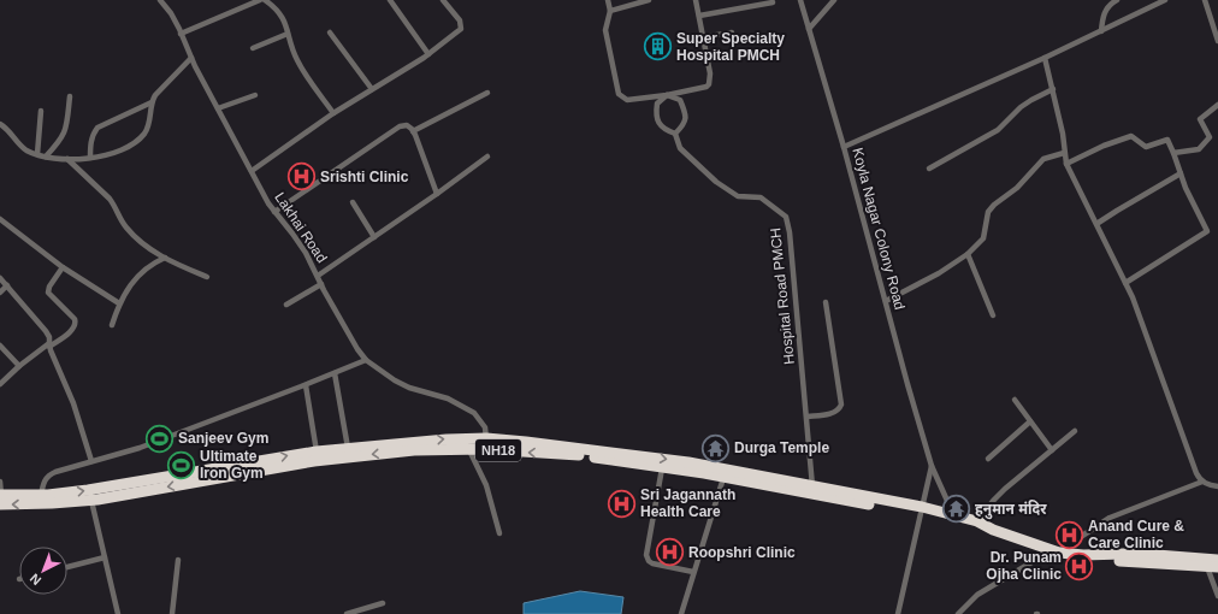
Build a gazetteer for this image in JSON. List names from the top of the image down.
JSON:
{
  "streets": {
    "highway": ["NH18"],
    "street": ["Lakhai Road", "Koyla Nagar Colony Road", "Hospital Road PMCH"]
  },
  "crossings": [
    ["Lakhai Road", "NH18"],
    ["Koyla Nagar Colony Road", "NH18"],
    ["Hospital Road PMCH", "NH18"]
  ],
  "places": {
    "building": ["Super Specialty Hospital PMCH"],
    "hospital": [
      "Srishti Clinic",
      "Sri Jagannath Health Care",
      "Anand Cure & Care Clinic",
      "Roopshri Clinic",
      "Dr. Punam Ojha Clinic"
    ],
    "sports": ["Sanjeev Gym", "Ultimate Iron Gym"],
    "temple": ["Durga Temple", "हनुमान मंदिर"]
  },
  "north": "bottom left"
}
